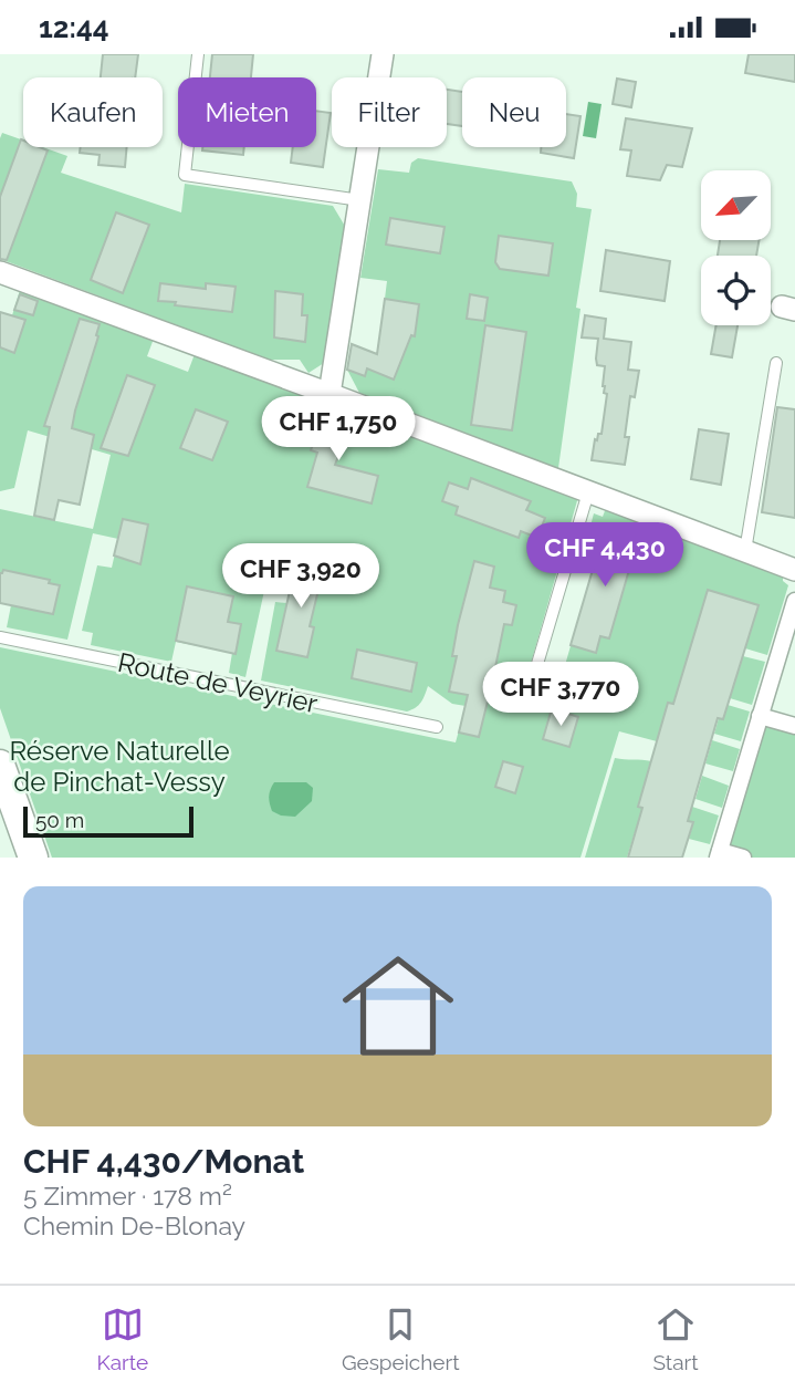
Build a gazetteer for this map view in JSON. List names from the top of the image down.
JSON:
{
  "streets": {
    "lane": ["Route de Veyrier"]
  },
  "parks": ["Réserve Naturelle de Pinchat-Vessy"],
  "scale_bar": "50 m",
  "north": "bottom left",
  "page": {
    "status": "12:44",
    "chip": [
      "Kaufen",
      "Mieten",
      "Filter",
      "Neu"
    ],
    "price": [
      "CHF 1,750",
      "CHF 4,430",
      "CHF 3,920",
      "CHF 3,770"
    ],
    "scale": "50 m",
    "list": [
      {
        "name": "CHF 4,430/Monat",
        "note": "5 Zimmer · 178 m² · Chemin De-Blonay"
      }
    ],
    "tabs": ["Karte", "Gespeichert", "Start"]
  }
}
